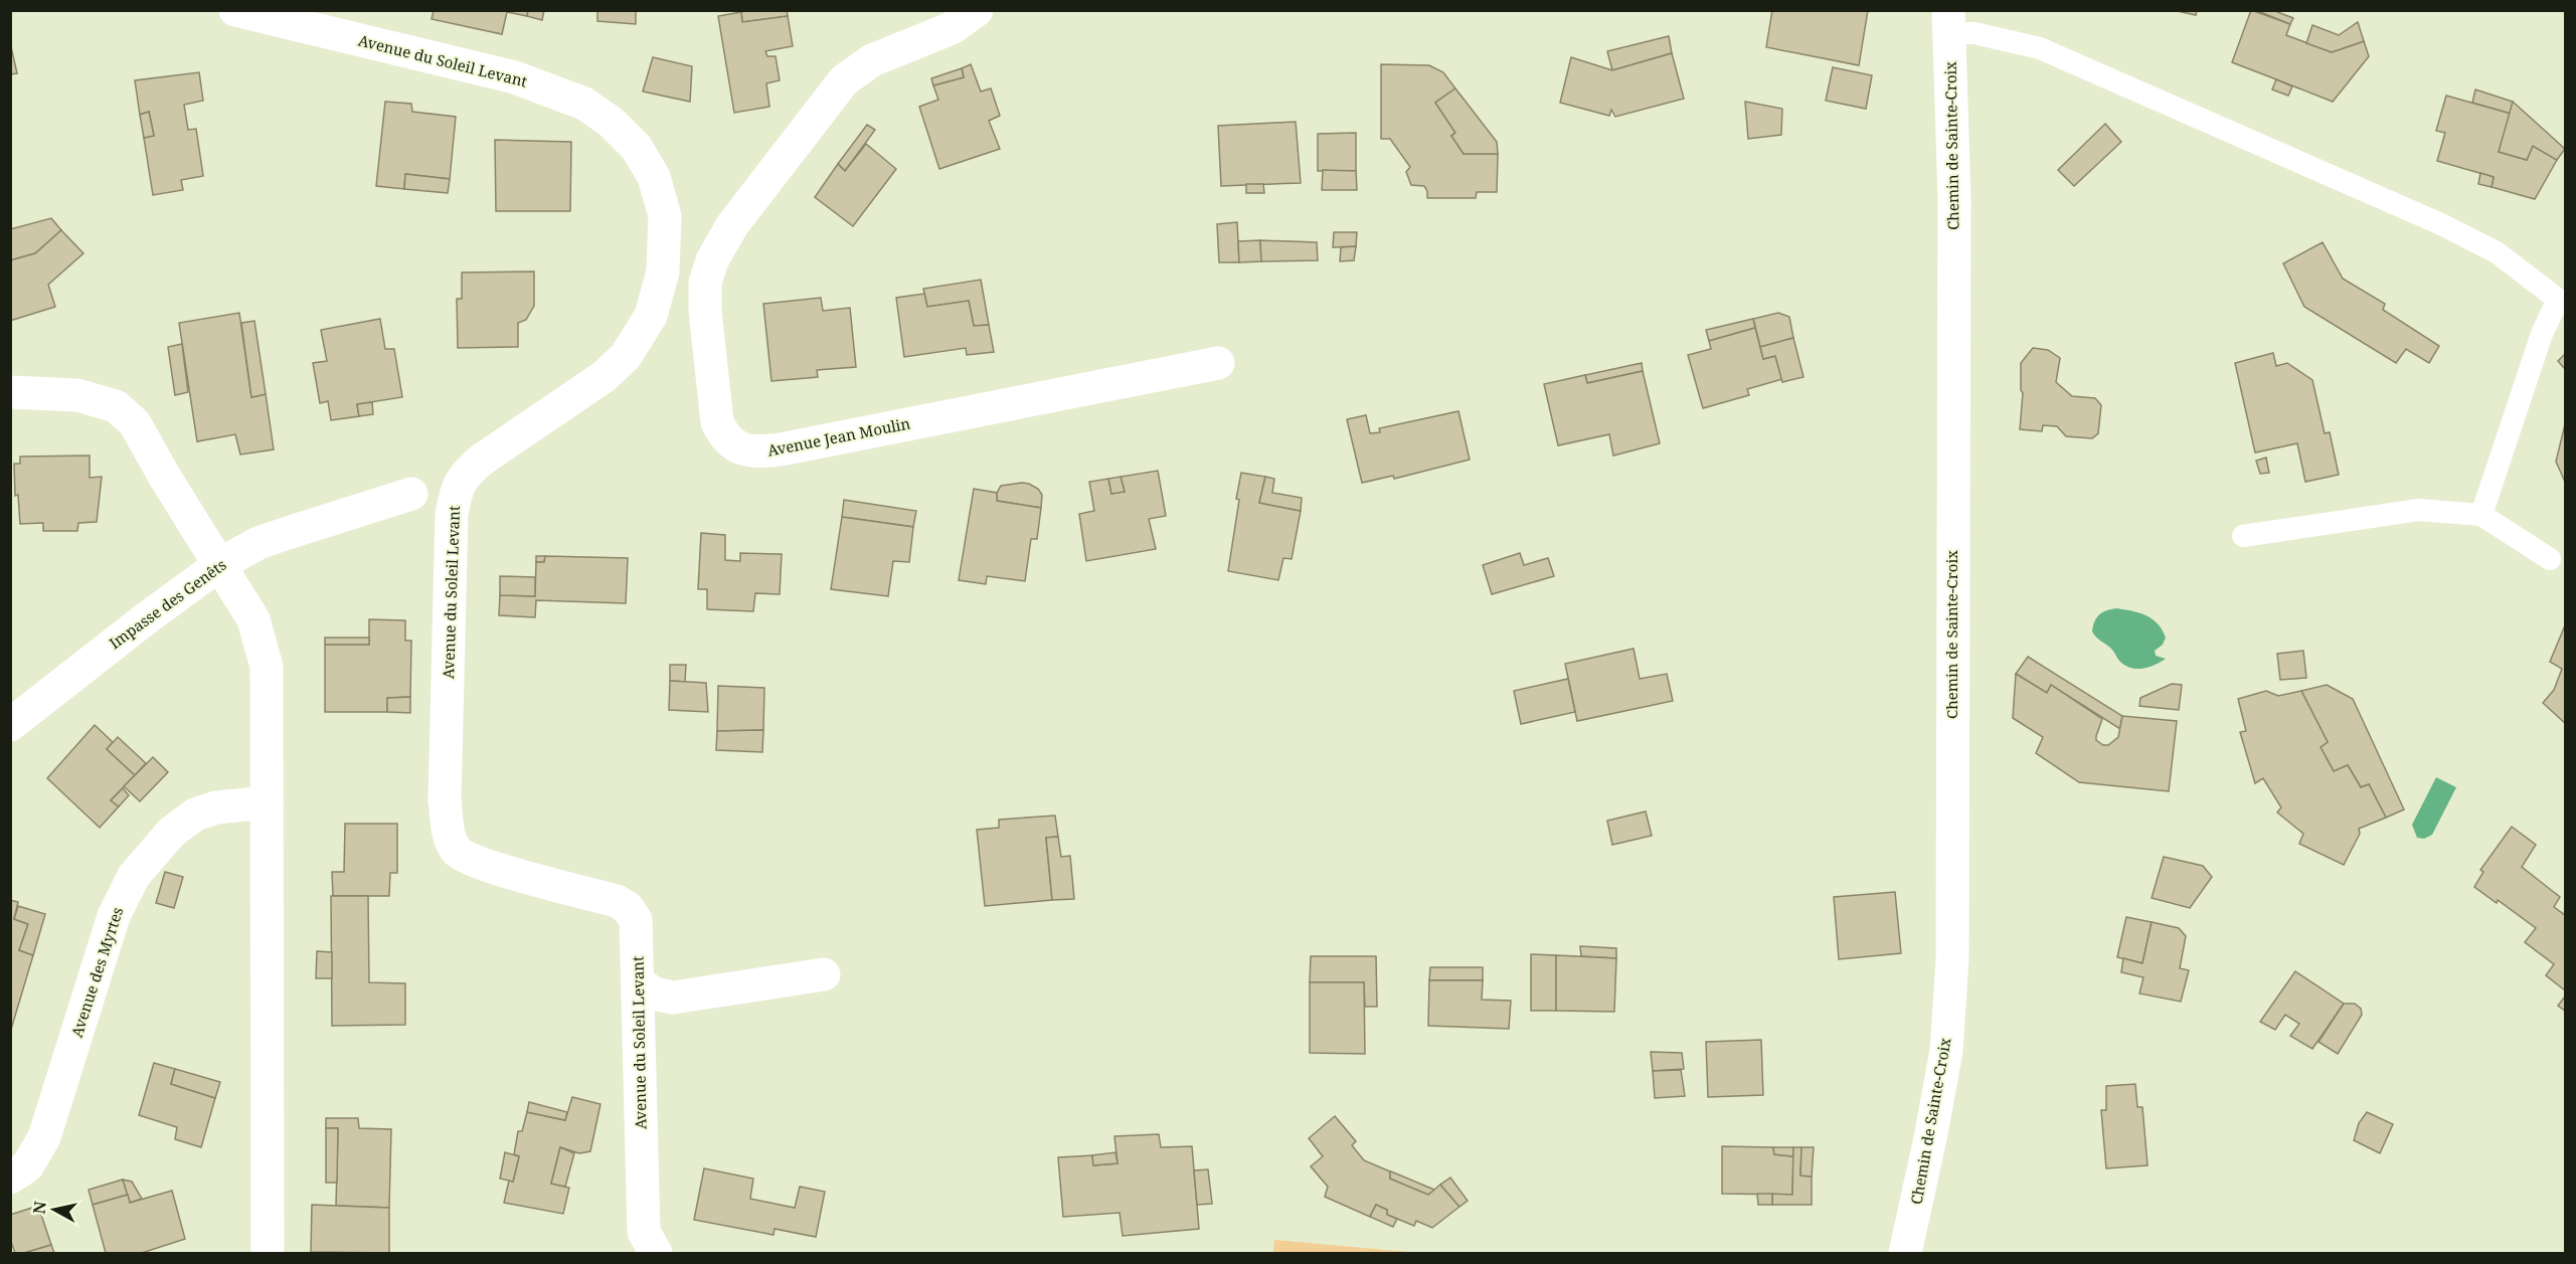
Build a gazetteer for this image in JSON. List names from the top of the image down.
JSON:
{
  "streets": {
    "street": [
      "Avenue du Soleil Levant",
      "Chemin de Sainte-Croix",
      "Avenue Jean Moulin",
      "Impasse des Genêts",
      "Avenue des Myrtes"
    ]
  },
  "north": "left"
}
